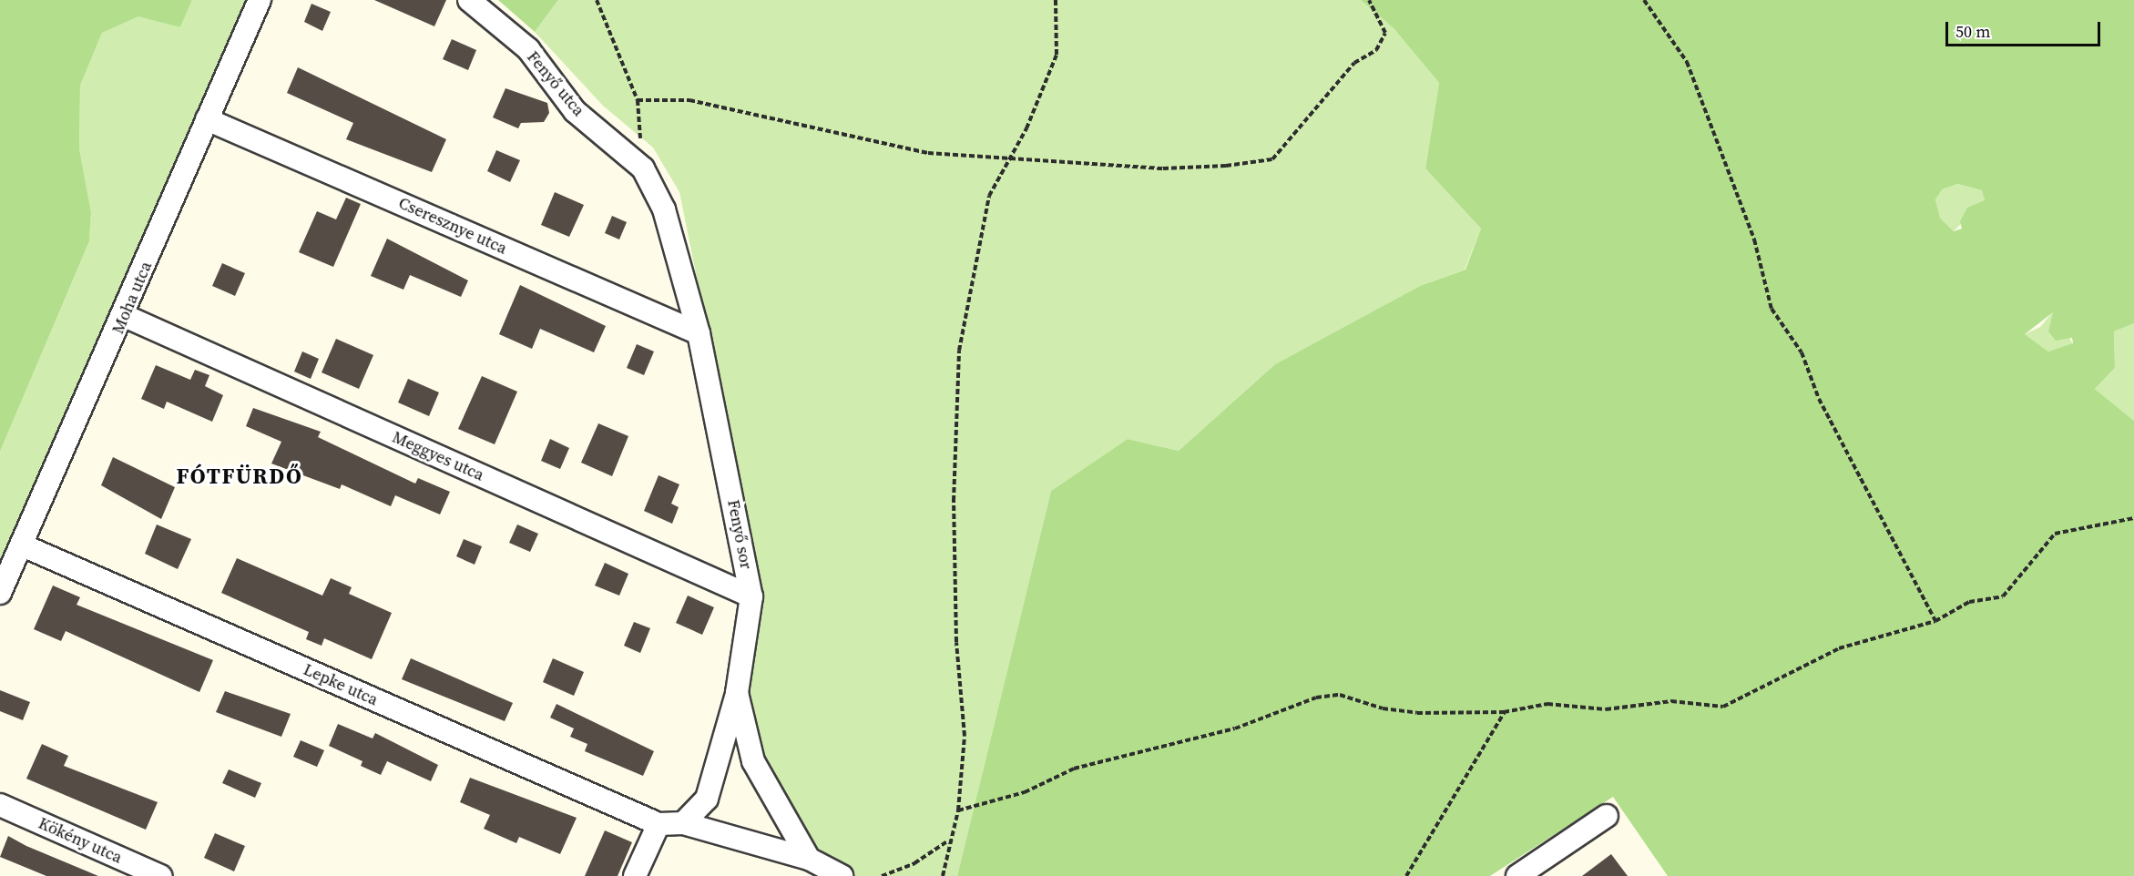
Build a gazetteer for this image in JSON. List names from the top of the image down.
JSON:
{
  "streets": {
    "street": [
      "Fenyő utca",
      "Cseresznye utca",
      "Moha utca",
      "Meggyes utca",
      "Fenyő sor",
      "Lepke utca",
      "Kökény utca"
    ]
  },
  "crossings": [
    ["Fenyő utca", "Fenyő sor"],
    ["Cseresznye utca", "Moha utca"],
    ["Cseresznye utca", "Fenyő sor"],
    ["Moha utca", "Meggyes utca"],
    ["Moha utca", "Lepke utca"],
    ["Meggyes utca", "Fenyő sor"]
  ],
  "districts": ["FÓTFÜRDŐ"],
  "scale_bar": "50 m"
}
